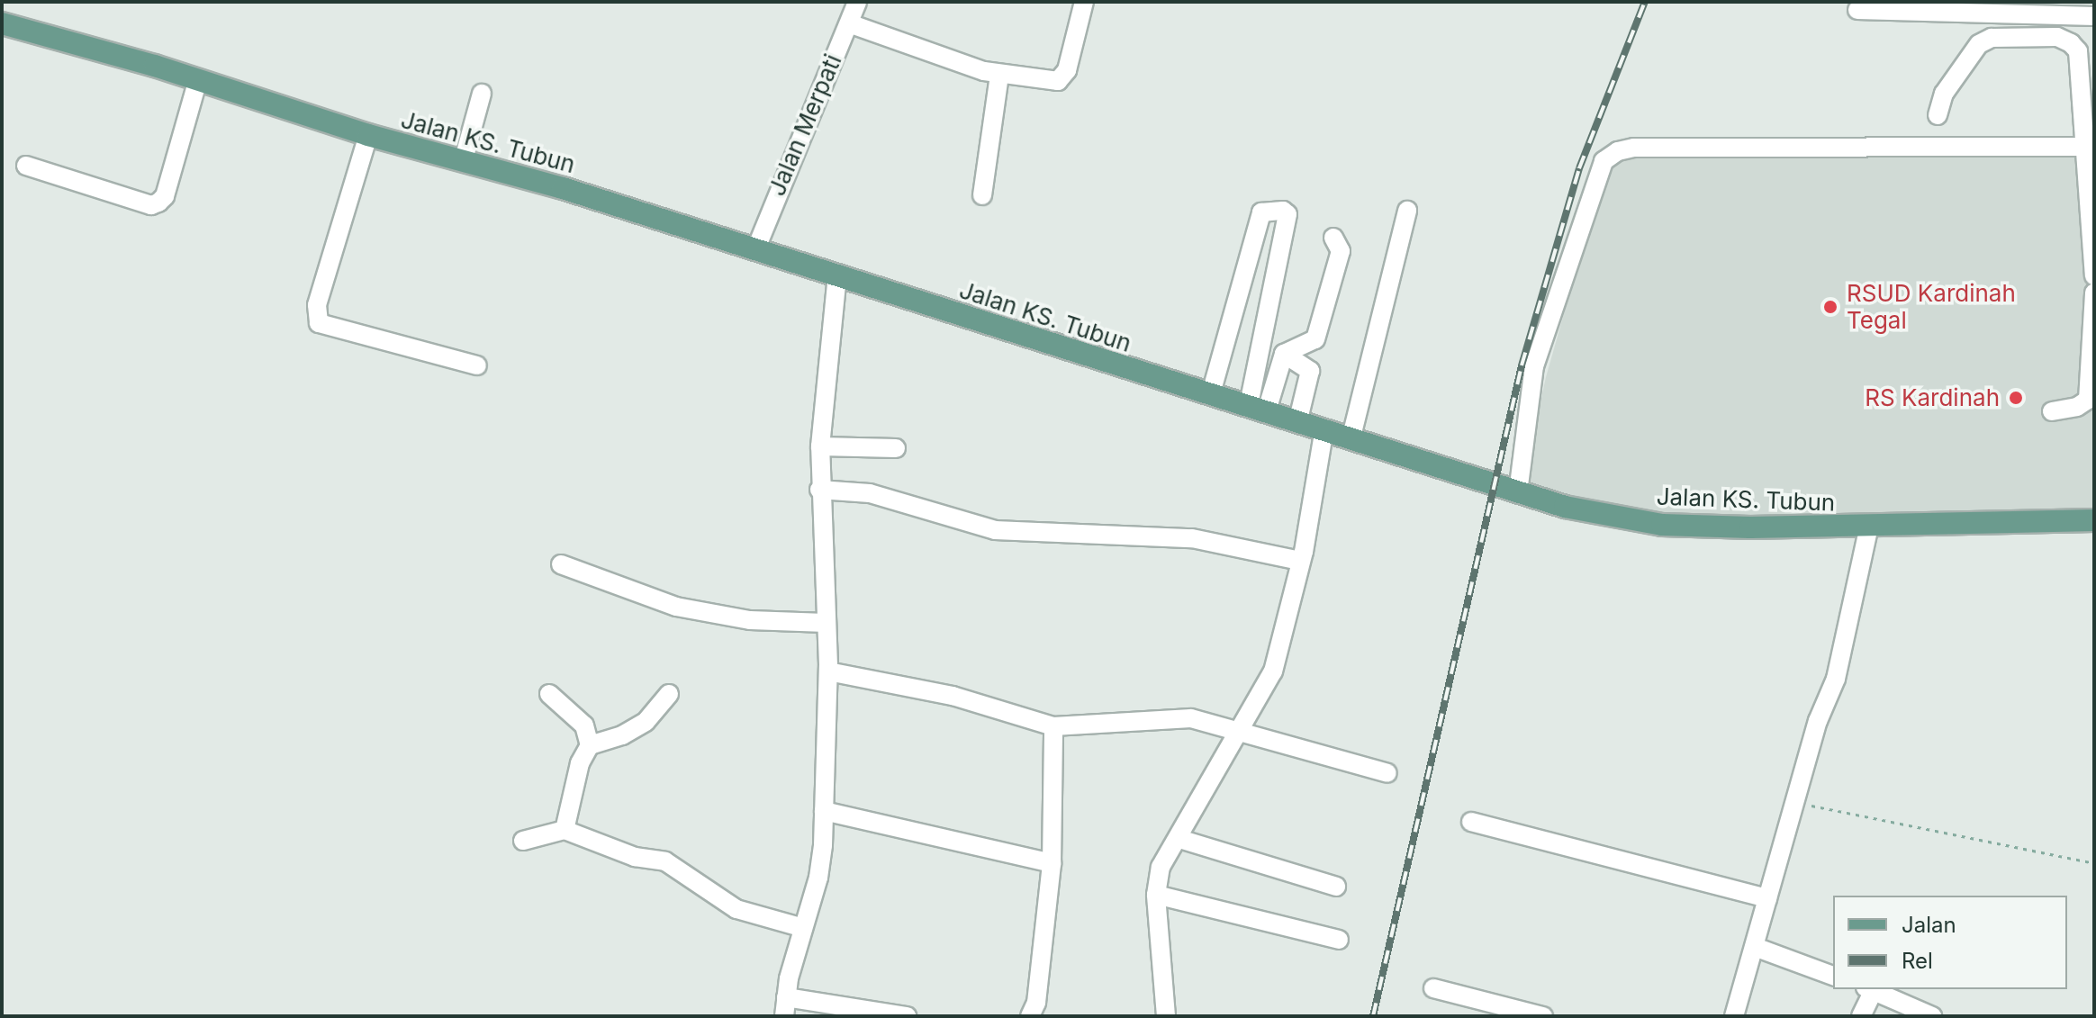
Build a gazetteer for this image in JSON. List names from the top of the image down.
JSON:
{
  "streets": {
    "main road": ["Jalan KS. Tubun"],
    "street": ["Jalan Merpati"]
  },
  "crossings": [
    ["Jalan Merpati", "Jalan KS. Tubun"]
  ],
  "places": ["RSUD Kardinah Tegal", "RS Kardinah"],
  "legend": ["Jalan", "Rel"]
}
